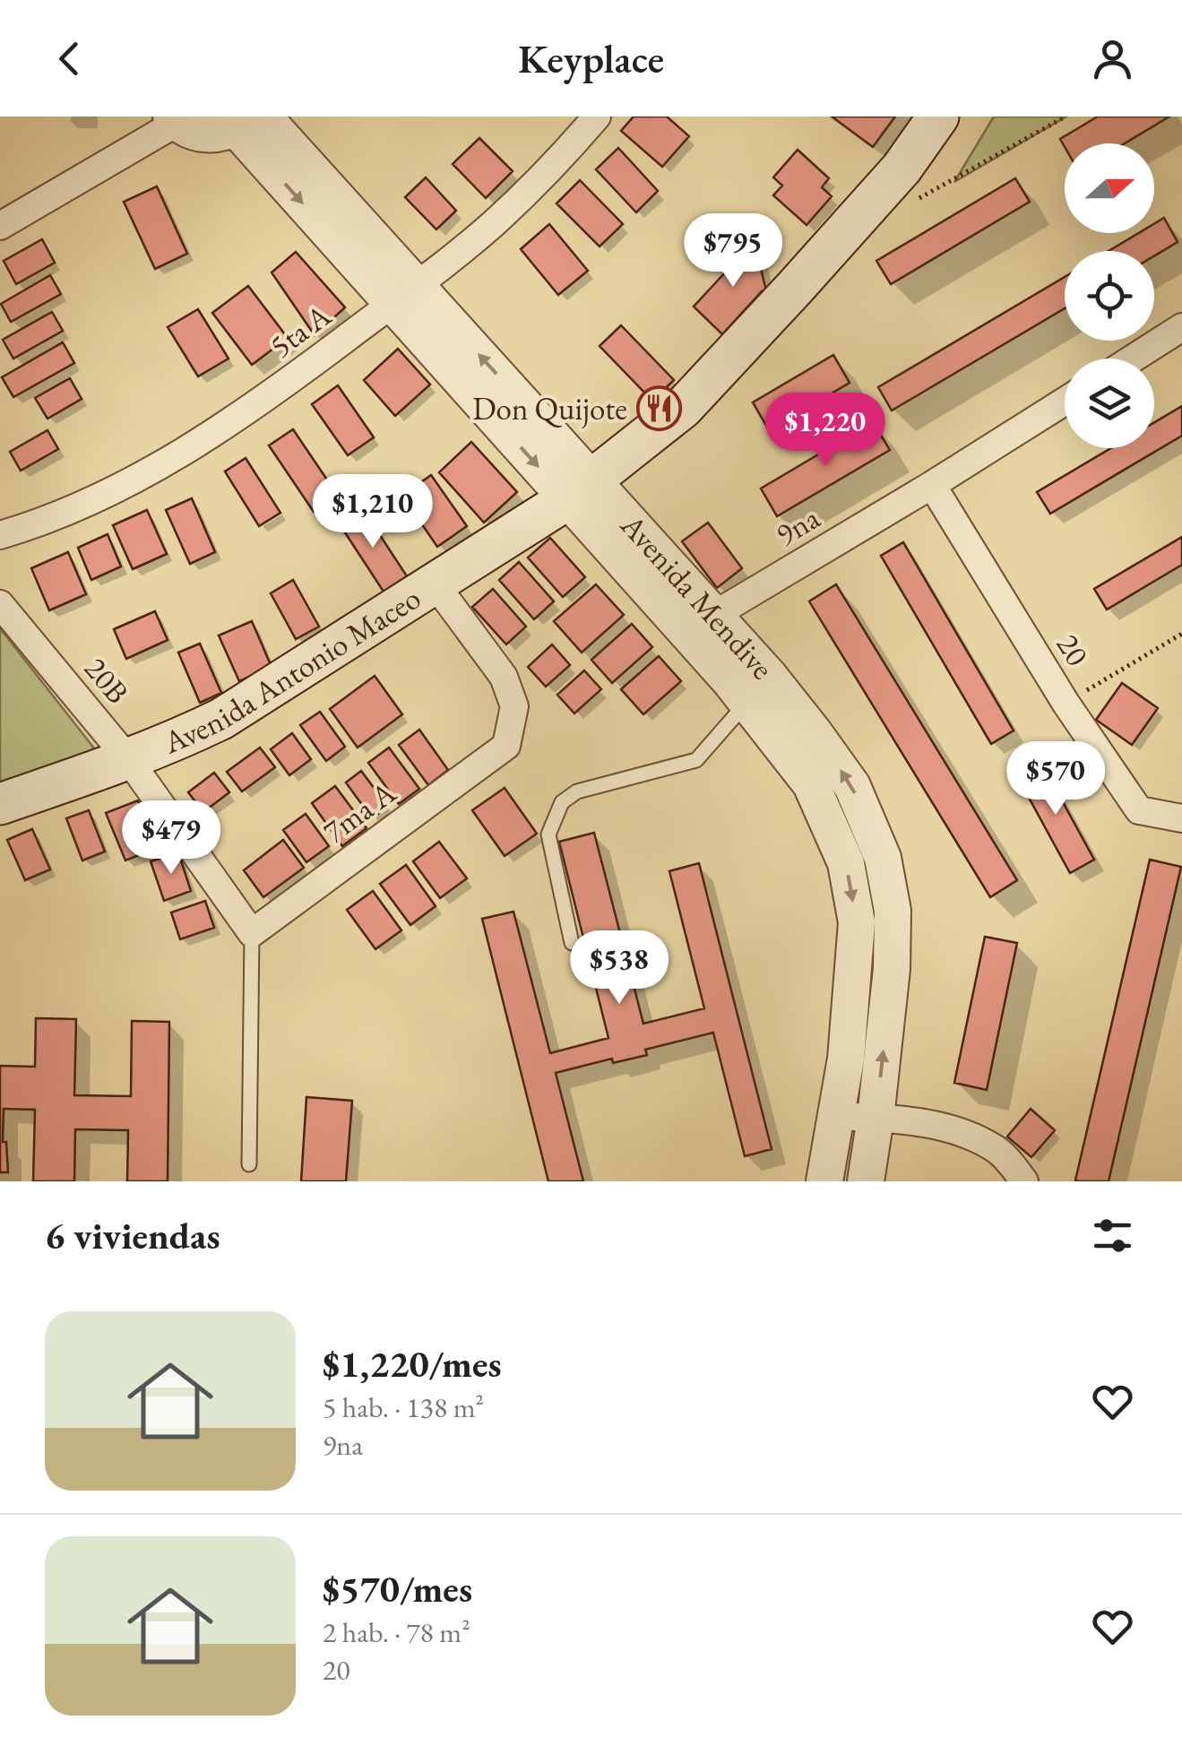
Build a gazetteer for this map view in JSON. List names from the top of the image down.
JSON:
{
  "streets": {
    "main road": ["Avenida Antonio Maceo"],
    "street": [
      "5ta A",
      "9na",
      "Avenida Mendive",
      "20",
      "20B",
      "7ma A"
    ]
  },
  "crossings": [
    ["5ta A", "Avenida Mendive"],
    ["9na", "Avenida Mendive"],
    ["9na", "20"],
    ["Avenida Mendive", "Avenida Antonio Maceo"],
    ["Avenida Antonio Maceo", "20B"],
    ["Avenida Antonio Maceo", "7ma A"],
    ["20B", "7ma A"]
  ],
  "places": {
    "restaurant": ["Don Quijote"]
  },
  "north": "right",
  "page": {
    "header": "Keyplace",
    "price": [
      "$795",
      "$1,220",
      "$1,210",
      "$570",
      "$479",
      "$538"
    ],
    "heading": "6 viviendas",
    "list": [
      {
        "name": "$1,220/mes",
        "note": "5 hab. · 138 m² · 9na"
      },
      {
        "name": "$570/mes",
        "note": "2 hab. · 78 m² · 20"
      }
    ]
  }
}
